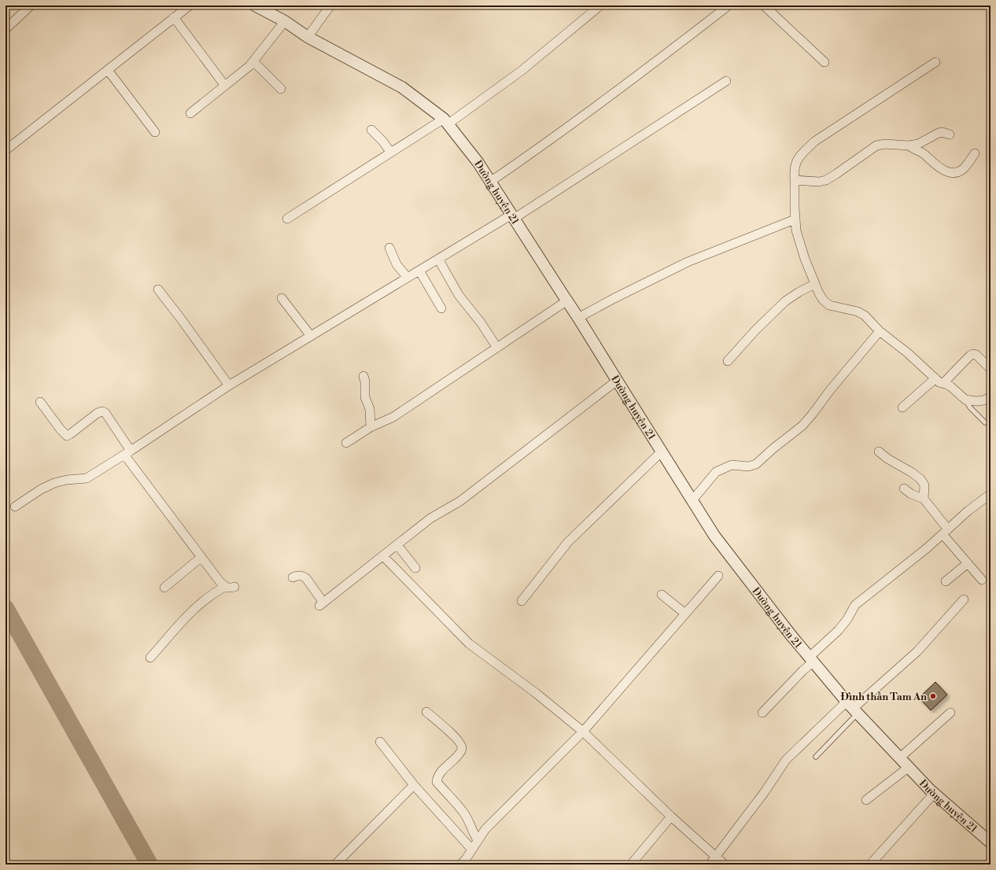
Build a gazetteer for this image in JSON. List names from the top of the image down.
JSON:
{
  "streets": {
    "street": ["Đường huyện 21"]
  },
  "places": ["Đình thần Tam An"]
}
